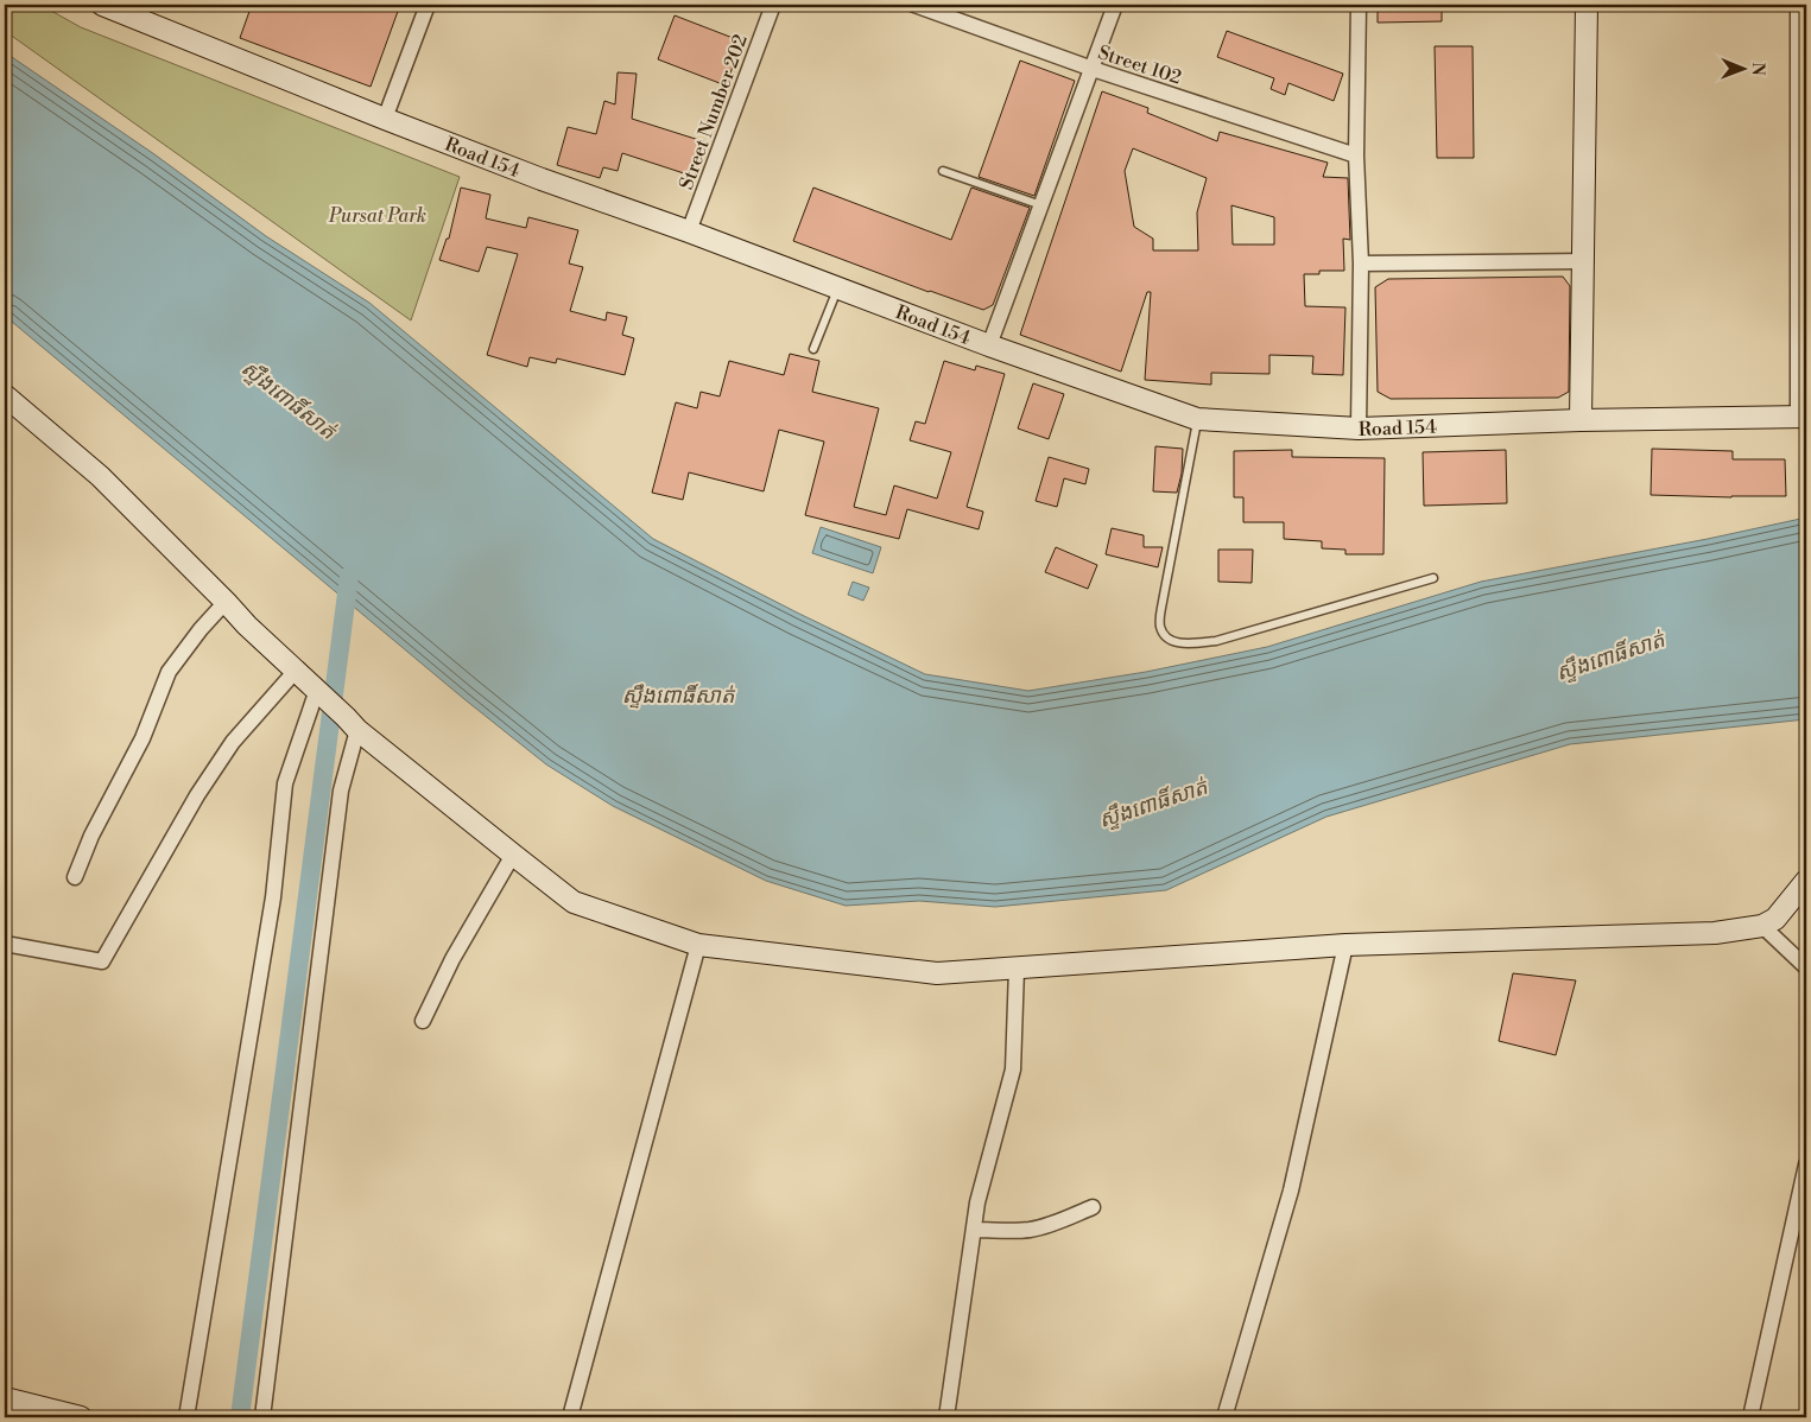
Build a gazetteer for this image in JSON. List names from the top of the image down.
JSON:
{
  "streets": {
    "street": ["Street 102", "Street Number 202", "Road 154"]
  },
  "crossings": [
    ["Street Number 202", "Road 154"]
  ],
  "water": ["ស្ទឹងពោធិ៍សាត់"],
  "parks": ["Pursat Park"],
  "north": "right"
}
